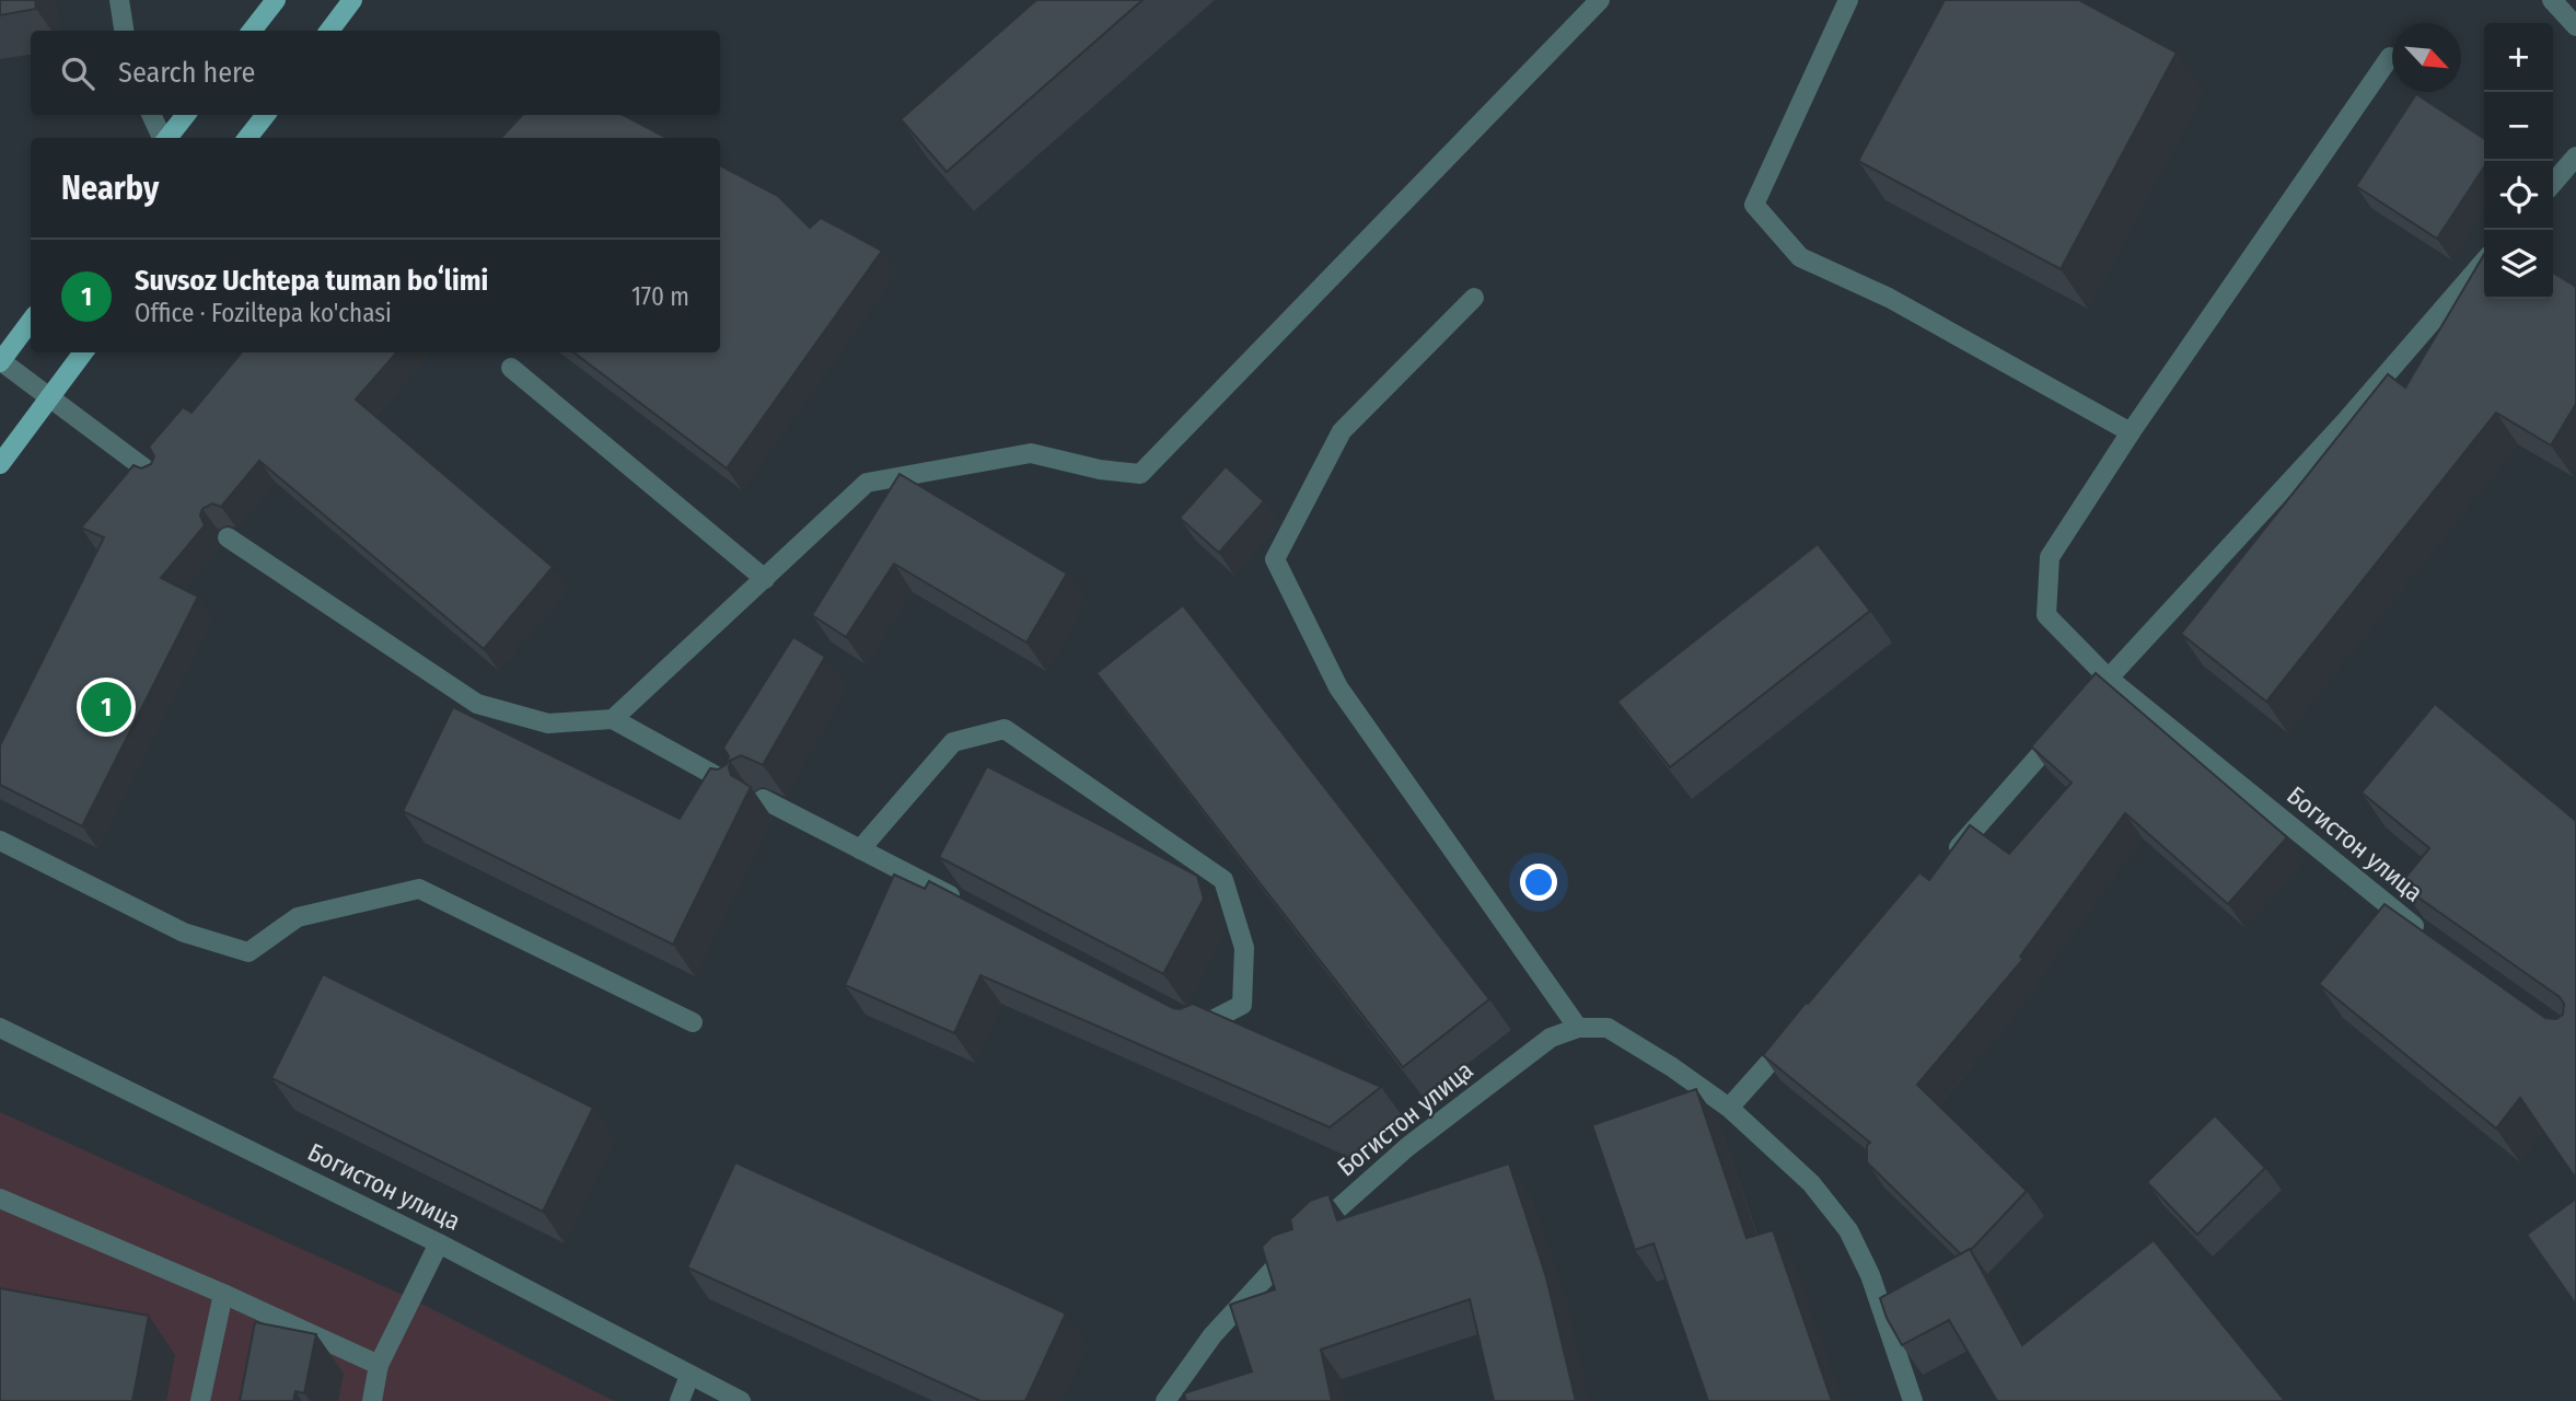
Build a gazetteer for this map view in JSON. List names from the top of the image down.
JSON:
{
  "streets": {
    "street": ["Богистон улица"]
  },
  "north": "bottom right",
  "page": {
    "map_buttons": ["+", "−"],
    "search": "Search here",
    "heading": "Nearby",
    "list": [
      {
        "mark": "1",
        "name": "Suvsoz Uchtepa tuman boʻlimi",
        "note": "Office · Foziltepa ko'chasi",
        "value": "170 m"
      }
    ],
    "pins": "1"
  }
}
